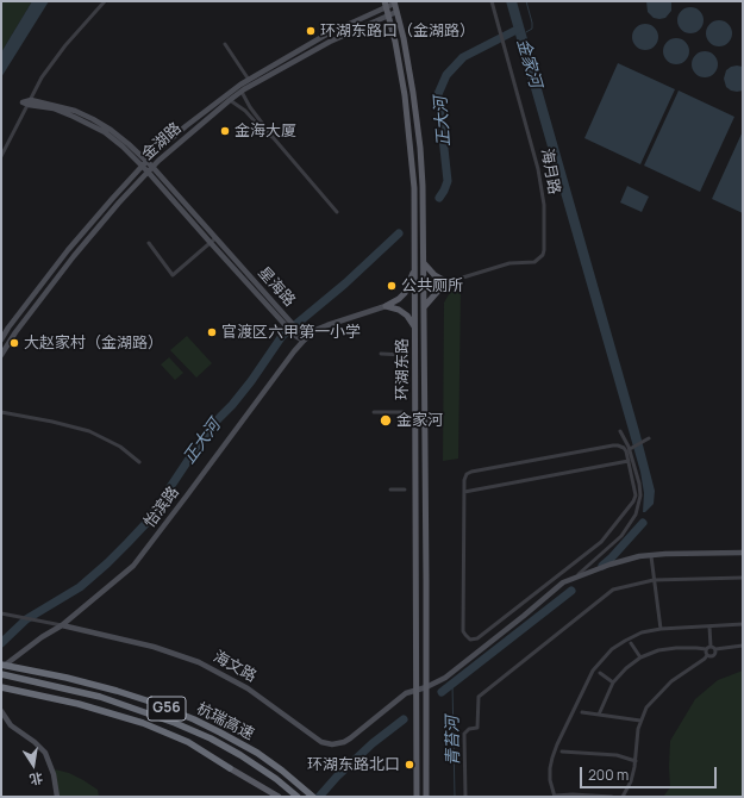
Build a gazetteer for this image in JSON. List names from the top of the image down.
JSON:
{
  "streets": {
    "highway": ["G56", "杭瑞高速"],
    "main road": ["环湖东路"],
    "street": [
      "金湖路",
      "海月路",
      "星海路",
      "怡滨路",
      "海文路"
    ]
  },
  "crossings": [
    ["金湖路", "星海路"],
    ["金湖路", "环湖东路"],
    ["星海路", "怡滨路"],
    ["环湖东路", "海文路"],
    ["怡滨路", "海文路"],
    ["怡滨路", "杭瑞高速"]
  ],
  "water": ["金家河", "正大河", "青苔河"],
  "places": [
    "环湖东路口（金湖路）",
    "金海大厦",
    "公共厕所",
    "官渡区六甲第一小学",
    "大赵家村（金湖路）",
    "金家河",
    "环湖东路北口"
  ],
  "scale_bar": "200 m",
  "north": "bottom"
}
